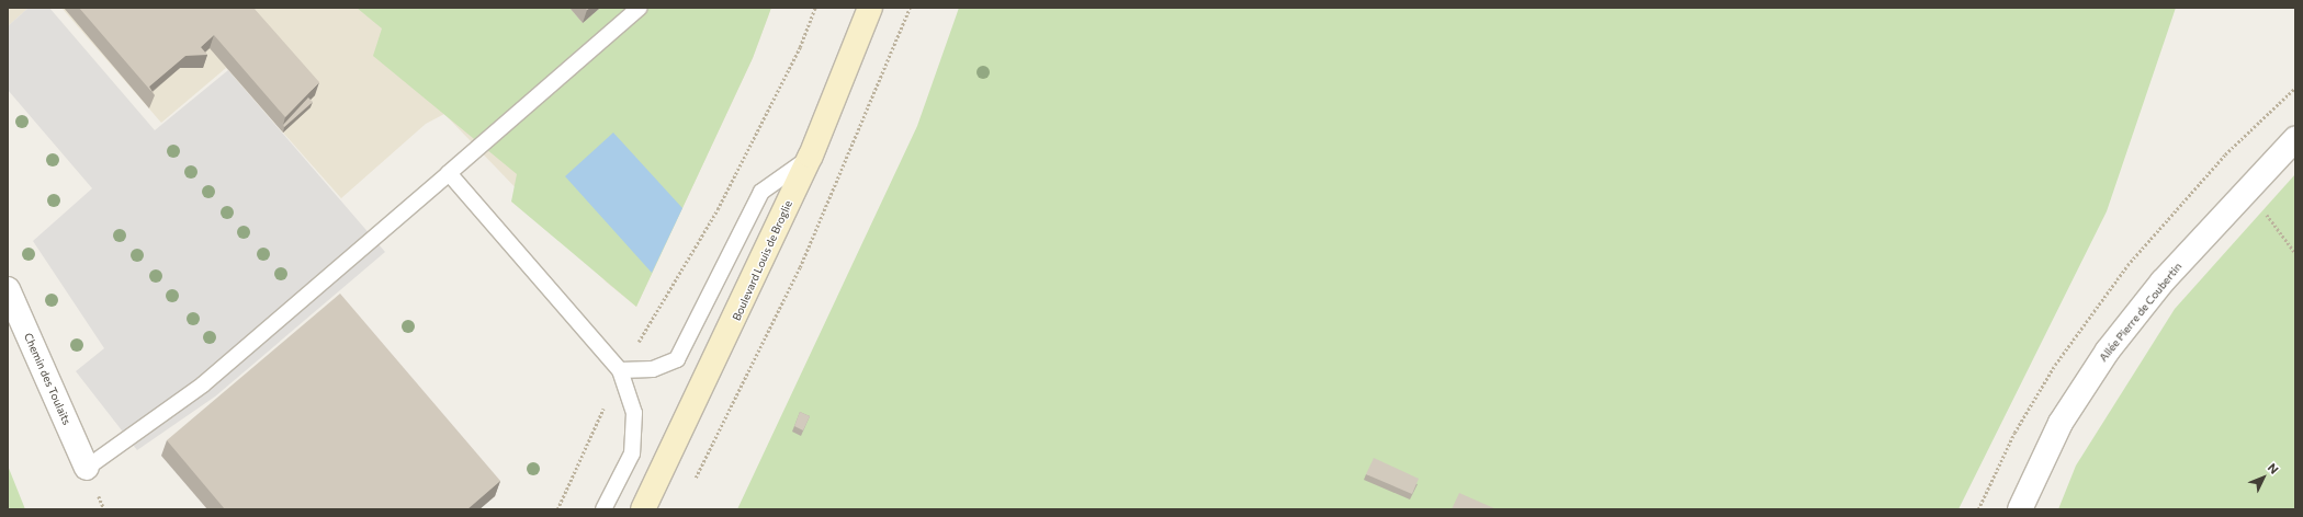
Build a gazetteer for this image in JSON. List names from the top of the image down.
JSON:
{
  "streets": {
    "main road": ["Boulevard Louis de Broglie"],
    "street": ["Allée Pierre de Coubertin", "Chemin des Toulaits"]
  },
  "north": "top right"
}
